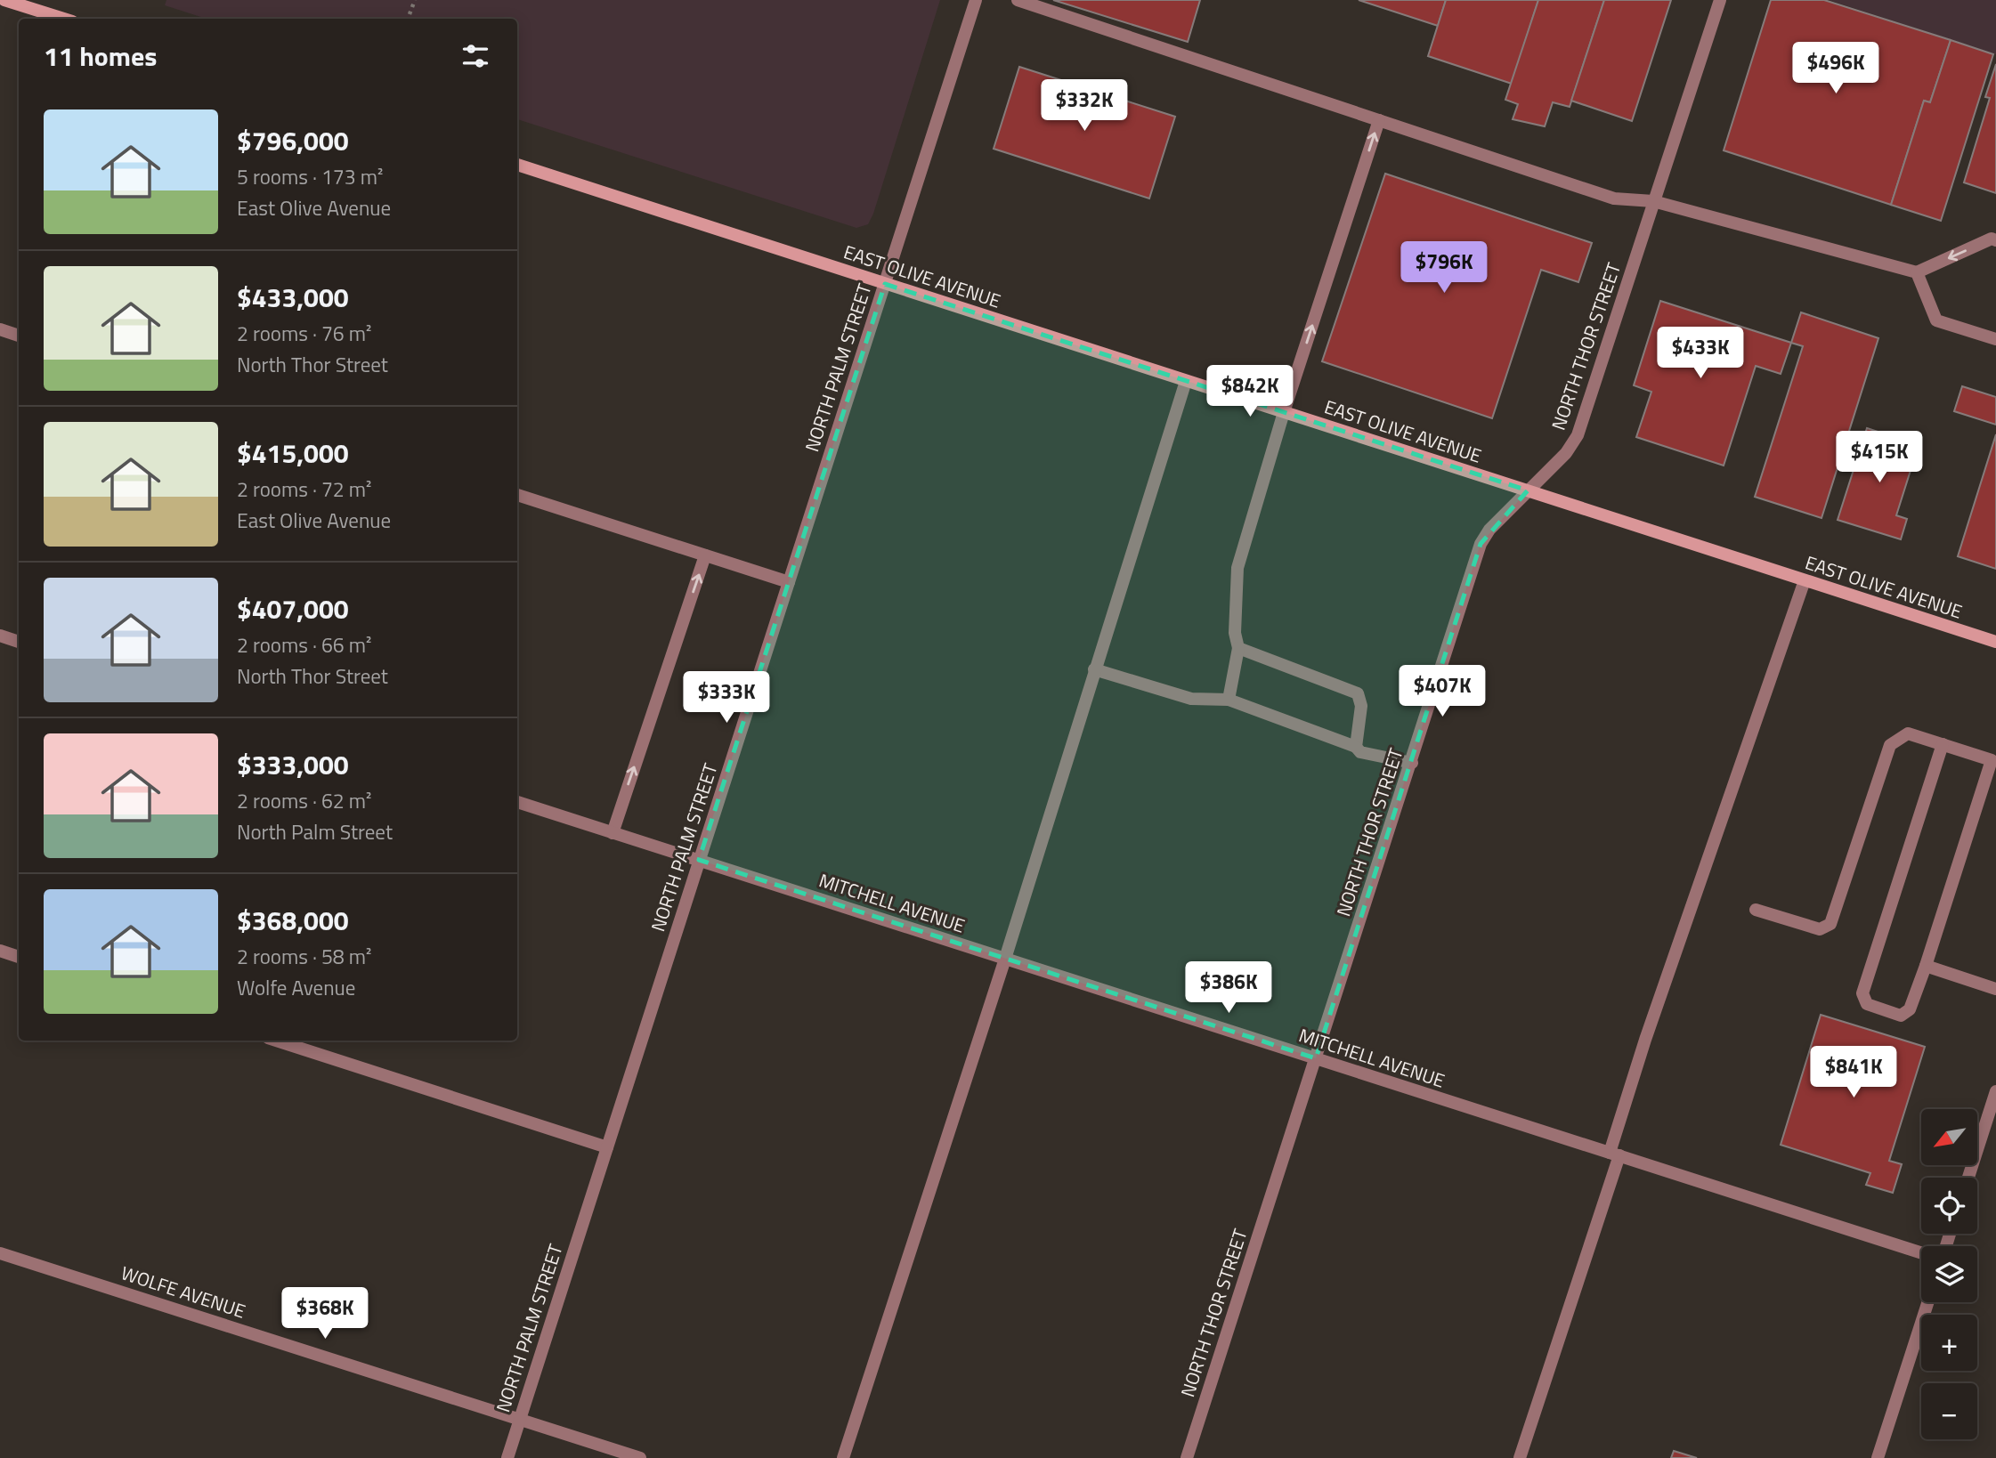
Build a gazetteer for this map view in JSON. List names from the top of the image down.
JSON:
{
  "streets": {
    "street": [
      "EAST OLIVE AVENUE",
      "NORTH THOR STREET",
      "NORTH PALM STREET",
      "MITCHELL AVENUE",
      "WOLFE AVENUE"
    ]
  },
  "crossings": [
    ["EAST OLIVE AVENUE", "NORTH THOR STREET"],
    ["EAST OLIVE AVENUE", "NORTH PALM STREET"],
    ["NORTH THOR STREET", "MITCHELL AVENUE"],
    ["NORTH PALM STREET", "MITCHELL AVENUE"],
    ["NORTH PALM STREET", "WOLFE AVENUE"]
  ],
  "north": "bottom left",
  "page": {
    "heading": "11 homes",
    "price": [
      "$496K",
      "$332K",
      "$796K",
      "$433K",
      "$842K",
      "$415K",
      "$407K",
      "$333K",
      "$386K",
      "$841K",
      "$368K"
    ],
    "list": [
      {
        "name": "$796,000",
        "note": "5 rooms · 173 m² · East Olive Avenue"
      },
      {
        "name": "$433,000",
        "note": "2 rooms · 76 m² · North Thor Street"
      },
      {
        "name": "$415,000",
        "note": "2 rooms · 72 m² · East Olive Avenue"
      },
      {
        "name": "$407,000",
        "note": "2 rooms · 66 m² · North Thor Street"
      },
      {
        "name": "$333,000",
        "note": "2 rooms · 62 m² · North Palm Street"
      },
      {
        "name": "$368,000",
        "note": "2 rooms · 58 m² · Wolfe Avenue"
      }
    ],
    "map_buttons": ["+", "−"]
  }
}
